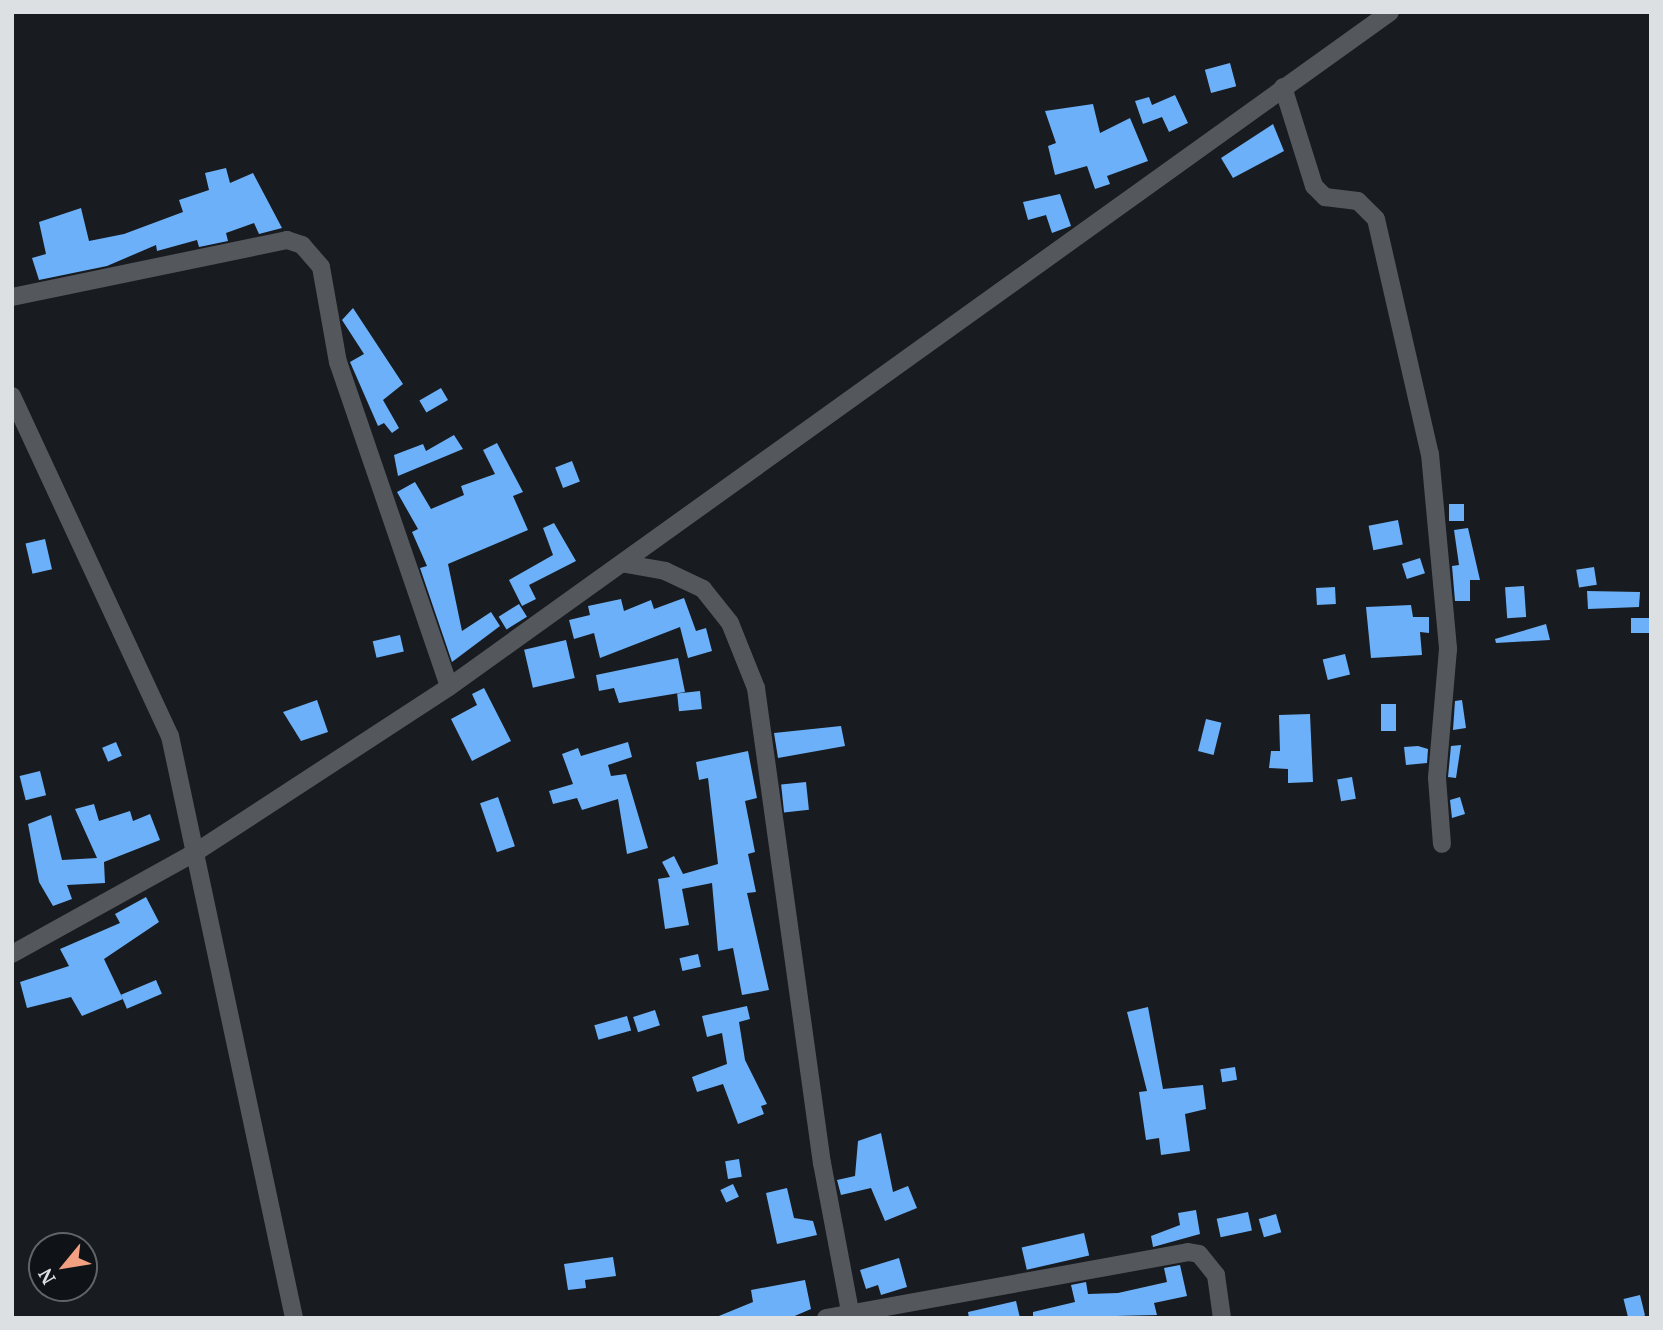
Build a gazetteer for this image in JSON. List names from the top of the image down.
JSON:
{
  "north": "bottom left"
}
